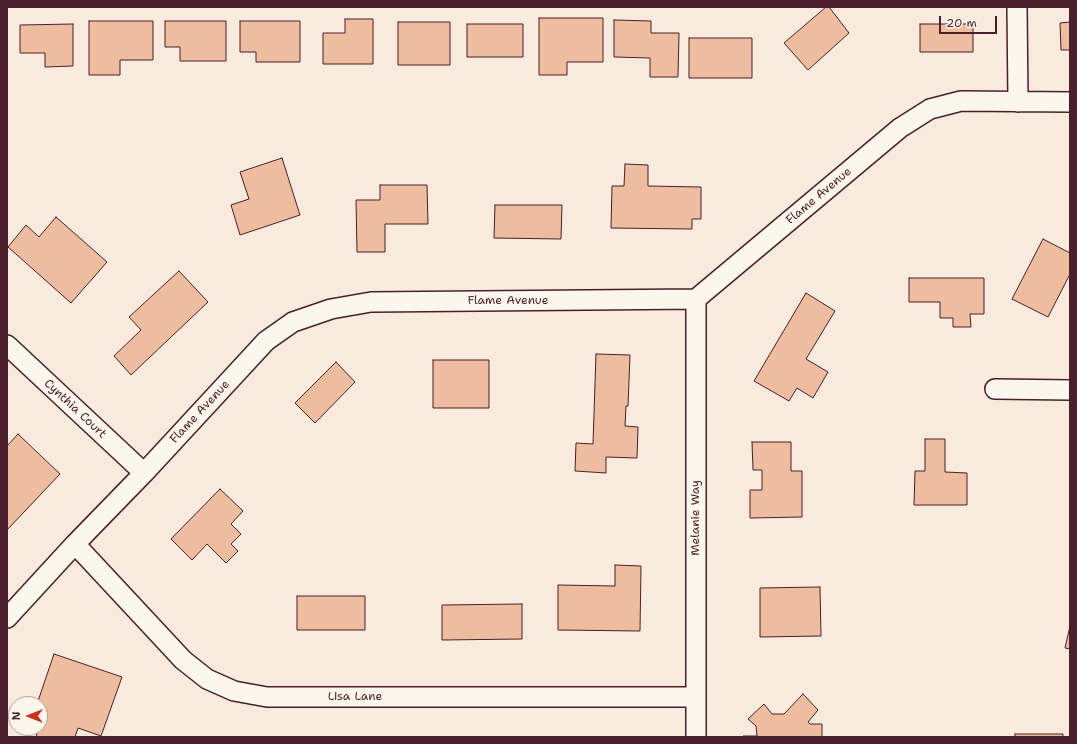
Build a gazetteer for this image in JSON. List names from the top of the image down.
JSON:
{
  "streets": {
    "street": [
      "Flame Avenue",
      "Cynthia Court",
      "Melanie Way",
      "Lisa Lane"
    ]
  },
  "crossings": [
    ["Flame Avenue", "Cynthia Court"],
    ["Flame Avenue", "Melanie Way"],
    ["Flame Avenue", "Lisa Lane"],
    ["Melanie Way", "Lisa Lane"]
  ],
  "scale_bar": "20 m",
  "north": "left"
}
